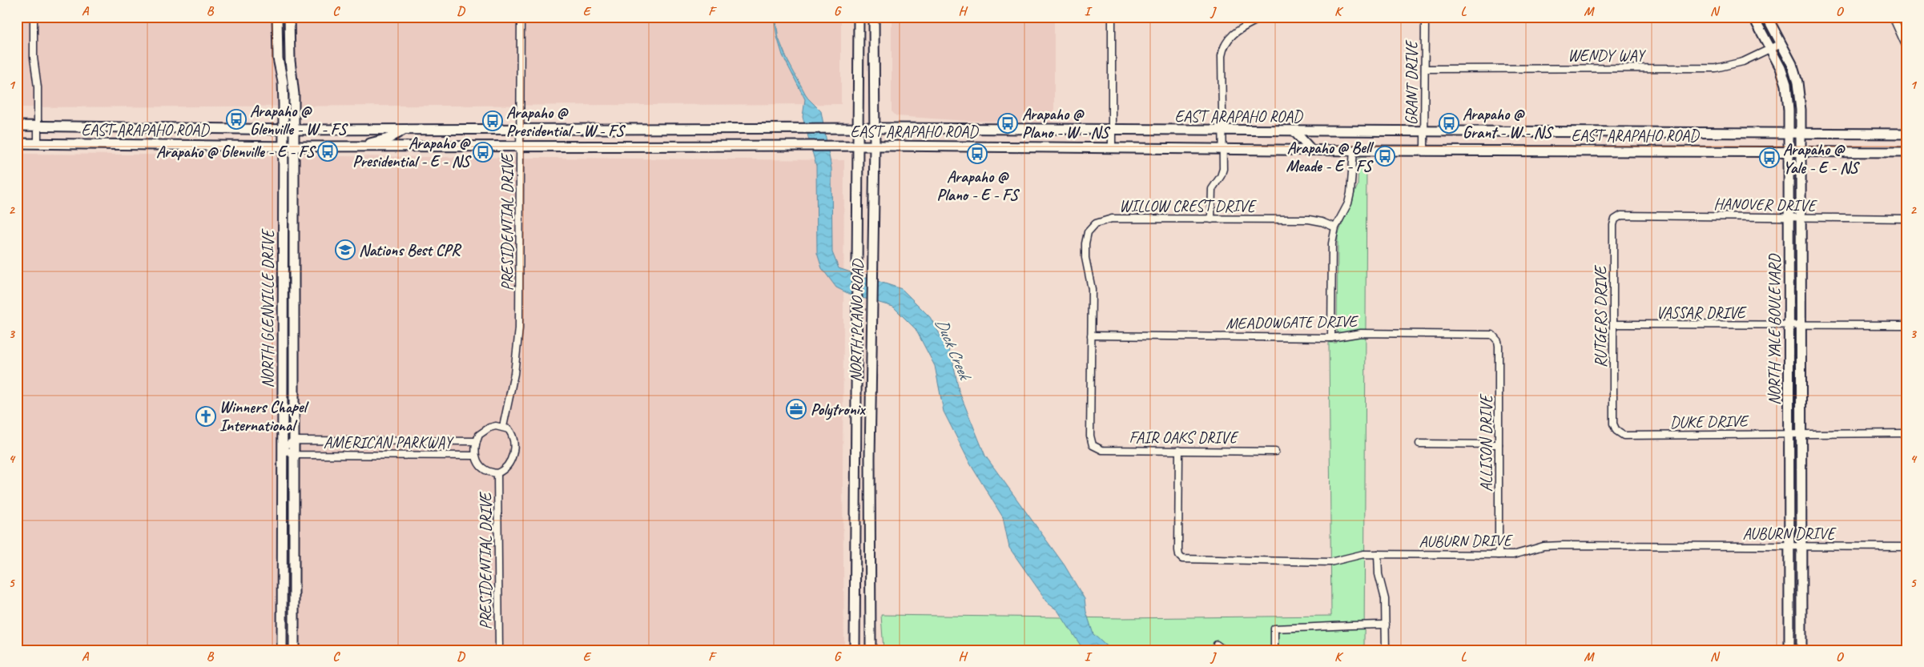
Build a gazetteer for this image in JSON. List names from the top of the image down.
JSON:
{
  "streets": {
    "main road": [
      "EAST ARAPAHO ROAD",
      "NORTH GLENVILLE DRIVE",
      "NORTH PLANO ROAD",
      "NORTH YALE BOULEVARD"
    ],
    "street": [
      "WENDY WAY",
      "GRANT DRIVE",
      "HANOVER DRIVE",
      "WILLOW CREST DRIVE",
      "PRESIDENTIAL DRIVE",
      "VASSAR DRIVE",
      "RUTGERS DRIVE",
      "MEADOWGATE DRIVE",
      "DUKE DRIVE",
      "FAIR OAKS DRIVE",
      "AMERICAN PARKWAY",
      "ALLISON DRIVE",
      "AUBURN DRIVE"
    ]
  },
  "crossings": [
    ["WENDY WAY", "GRANT DRIVE"],
    ["WENDY WAY", "NORTH YALE BOULEVARD"],
    ["GRANT DRIVE", "EAST ARAPAHO ROAD"],
    ["EAST ARAPAHO ROAD", "PRESIDENTIAL DRIVE"],
    ["EAST ARAPAHO ROAD", "NORTH GLENVILLE DRIVE"],
    ["EAST ARAPAHO ROAD", "NORTH PLANO ROAD"],
    ["EAST ARAPAHO ROAD", "NORTH YALE BOULEVARD"],
    ["HANOVER DRIVE", "RUTGERS DRIVE"],
    ["HANOVER DRIVE", "NORTH YALE BOULEVARD"],
    ["WILLOW CREST DRIVE", "MEADOWGATE DRIVE"],
    ["WILLOW CREST DRIVE", "FAIR OAKS DRIVE"],
    ["PRESIDENTIAL DRIVE", "AMERICAN PARKWAY"],
    ["NORTH GLENVILLE DRIVE", "AMERICAN PARKWAY"],
    ["VASSAR DRIVE", "RUTGERS DRIVE"],
    ["VASSAR DRIVE", "NORTH YALE BOULEVARD"],
    ["RUTGERS DRIVE", "DUKE DRIVE"],
    ["MEADOWGATE DRIVE", "ALLISON DRIVE"],
    ["NORTH YALE BOULEVARD", "DUKE DRIVE"],
    ["NORTH YALE BOULEVARD", "AUBURN DRIVE"],
    ["FAIR OAKS DRIVE", "AUBURN DRIVE"],
    ["ALLISON DRIVE", "AUBURN DRIVE"]
  ],
  "water": ["Duck Creek"],
  "places": {
    "bus stop": [
      "Arapaho @ Glenville - W - FS",
      "Arapaho @ Presidential - W - FS",
      "Arapaho @ Plano - W - NS",
      "Arapaho @ Grant - W - NS",
      "Arapaho @ Glenville - E - FS",
      "Arapaho @ Presidential - E - NS",
      "Arapaho @ Plano - E - FS",
      "Arapaho @ Bell Meade - E - FS",
      "Arapaho @ Yale - E - NS"
    ],
    "school or university": ["Nations Best CPR"],
    "office": ["Polytronix"],
    "church": ["Winners Chapel International"]
  },
  "grid": {
    "columns": [
      "A",
      "B",
      "C",
      "D",
      "E",
      "F",
      "G",
      "H",
      "I",
      "J",
      "K",
      "L",
      "M",
      "N",
      "O"
    ],
    "rows": [
      "1",
      "2",
      "3",
      "4",
      "5"
    ]
  }
}
